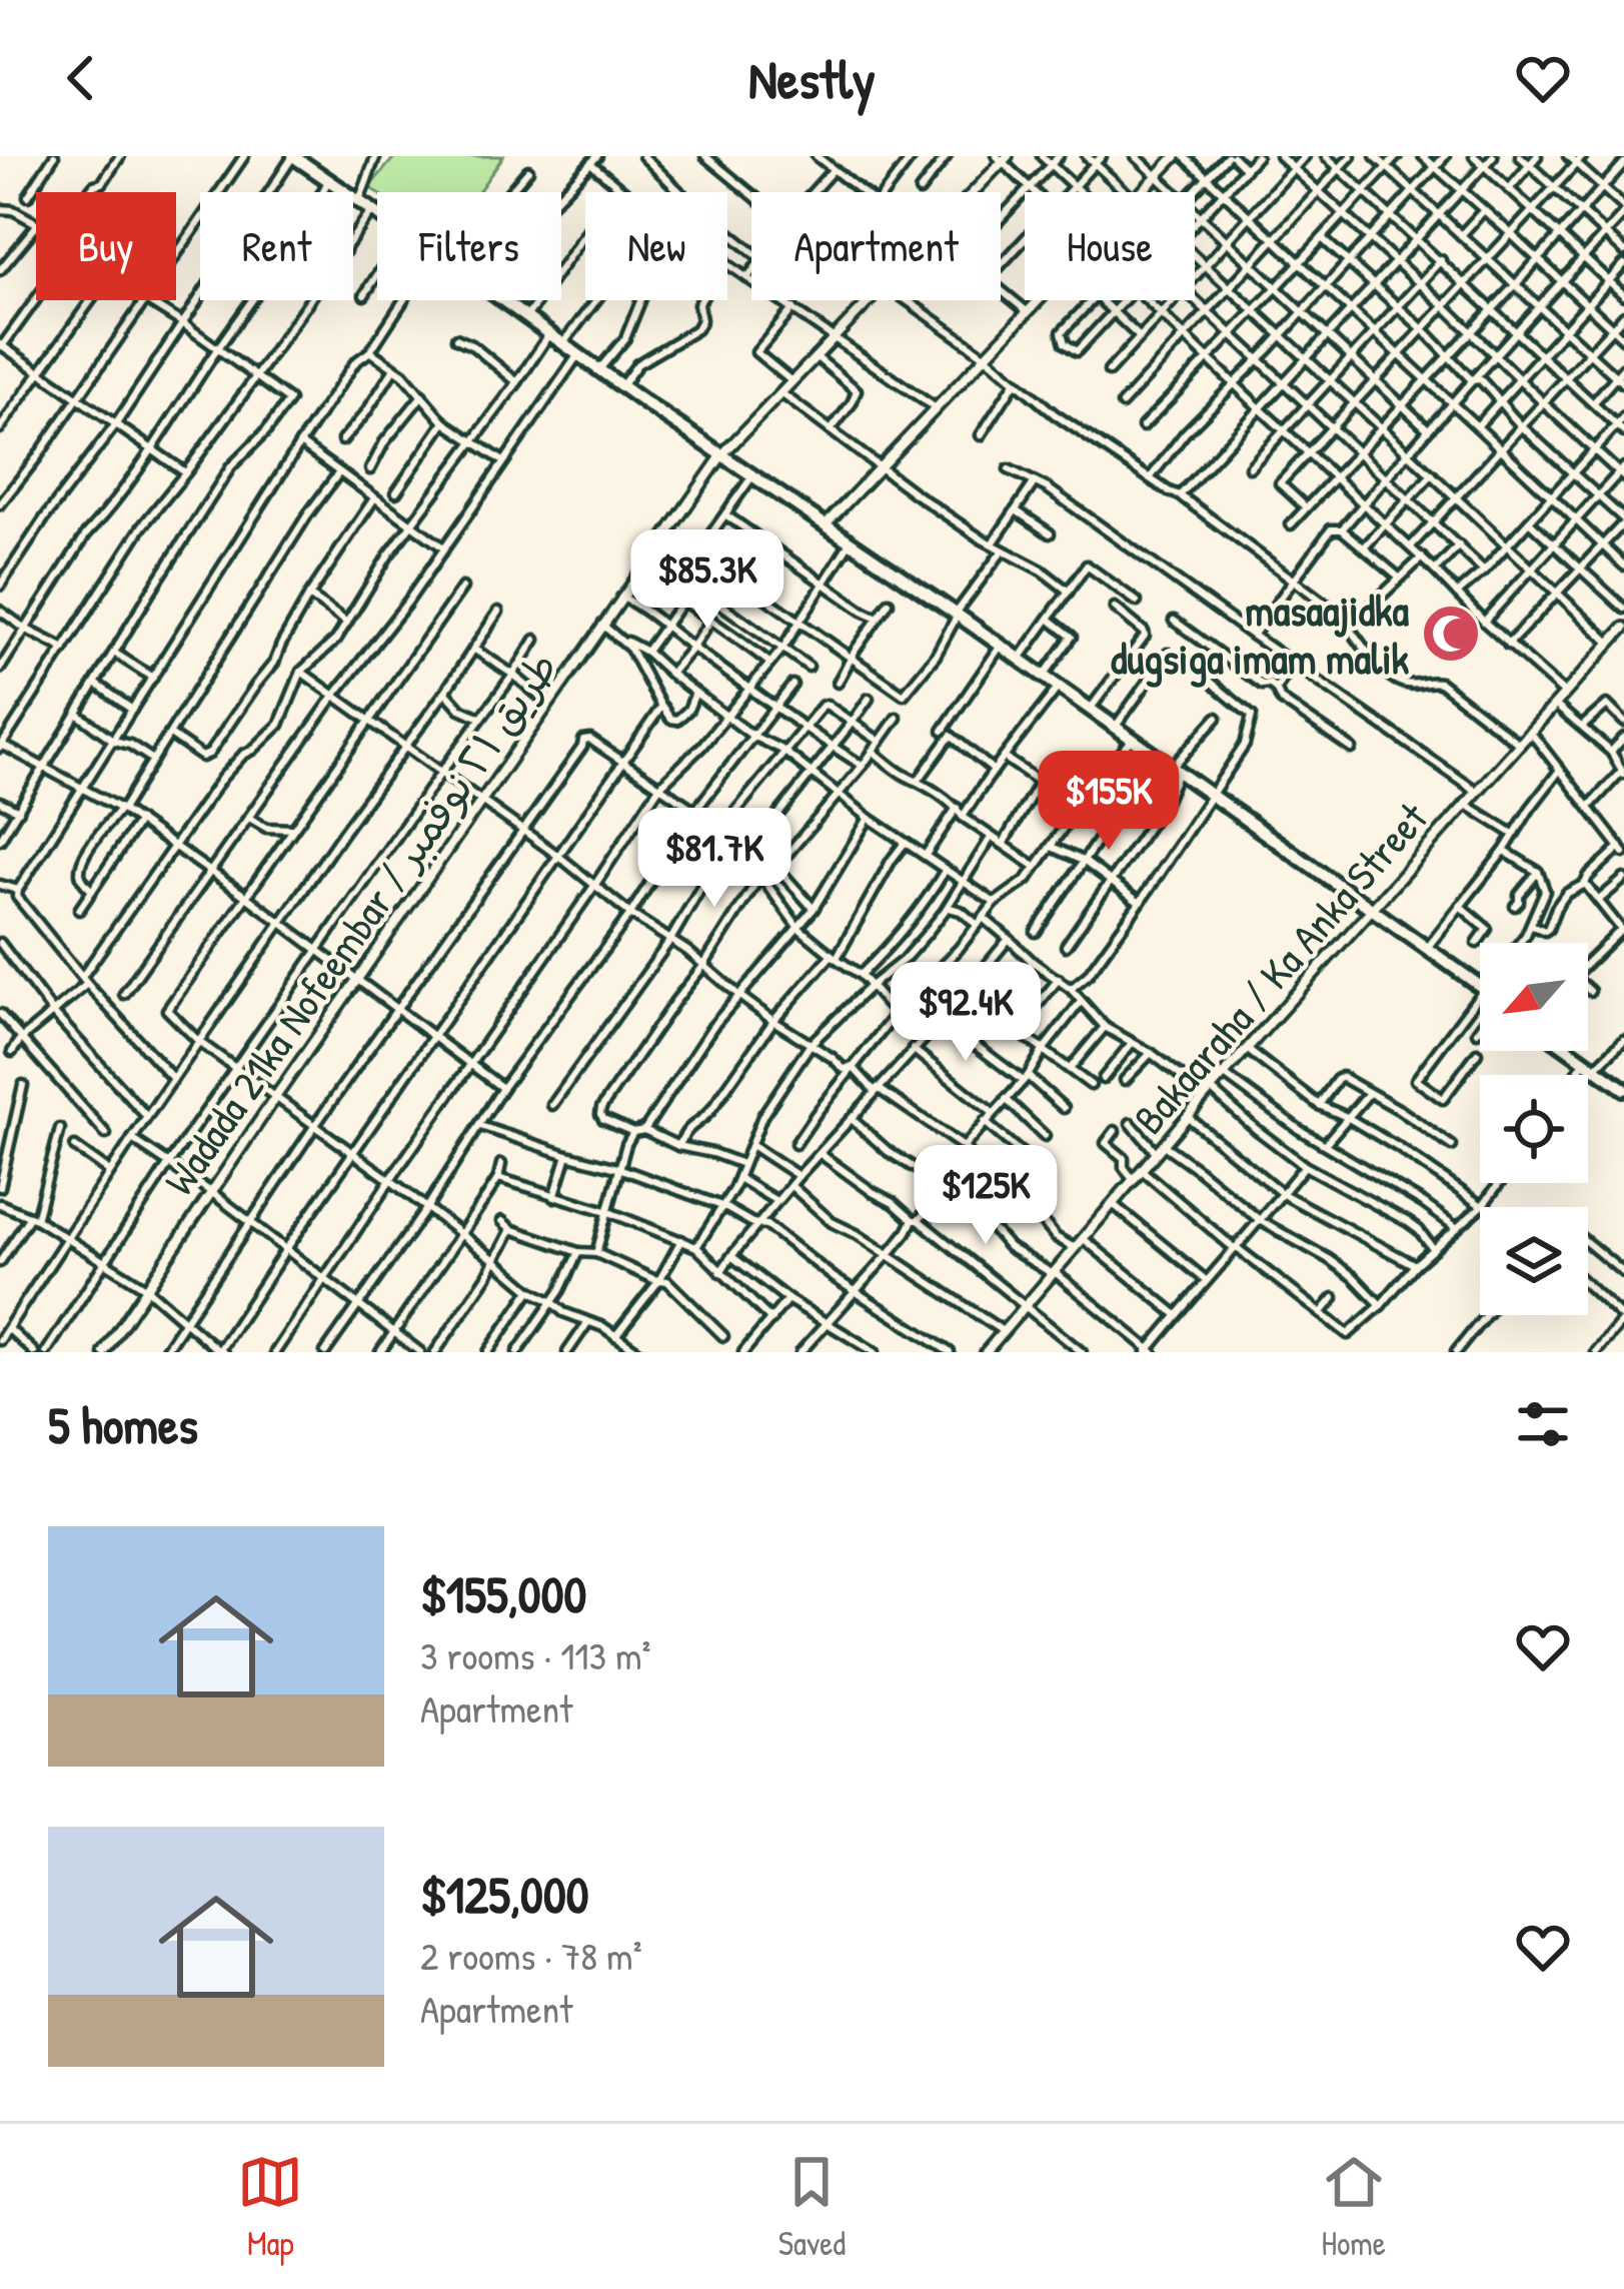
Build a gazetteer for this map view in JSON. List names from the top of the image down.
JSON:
{
  "streets": {
    "street": ["Wadada 21ka Nofeembar / طريق ٢١ نوفمبر", "Bakaaraha / Ka Anka Street"]
  },
  "places": {
    "mosque": ["masaajidka dugsiga imam malik"]
  },
  "north": "bottom left",
  "page": {
    "header": "Nestly",
    "chip": [
      "Buy",
      "Rent",
      "Filters",
      "New",
      "Apartment",
      "House"
    ],
    "price": [
      "$85.3K",
      "$155K",
      "$81.7K",
      "$92.4K",
      "$125K"
    ],
    "heading": "5 homes",
    "list": [
      {
        "name": "$155,000",
        "note": "3 rooms · 113 m² · Apartment"
      },
      {
        "name": "$125,000",
        "note": "2 rooms · 78 m² · Apartment"
      }
    ],
    "tabs": ["Map", "Saved", "Home"]
  }
}
